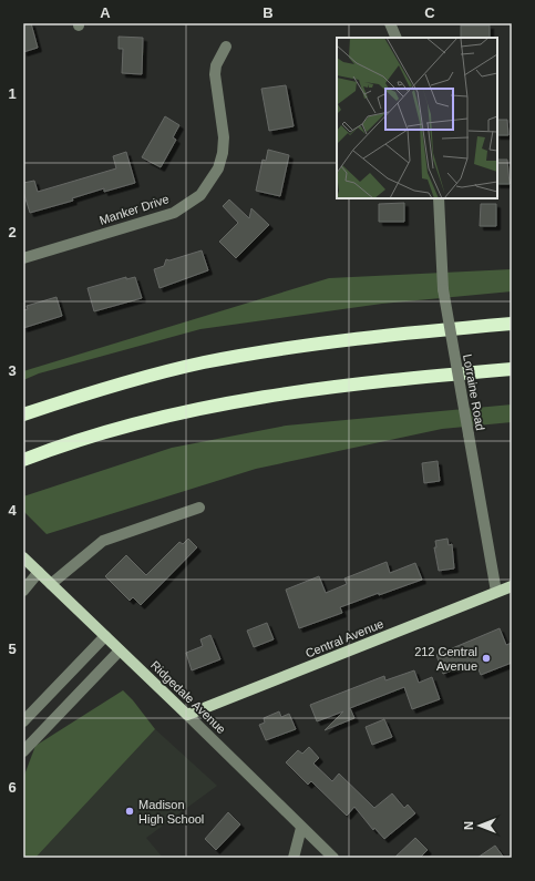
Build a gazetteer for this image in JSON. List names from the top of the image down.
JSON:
{
  "streets": {
    "main road": ["Central Avenue", "Ridgedale Avenue"],
    "street": ["Manker Drive", "Lorraine Road"]
  },
  "crossings": [
    ["Lorraine Road", "Central Avenue"],
    ["Central Avenue", "Ridgedale Avenue"]
  ],
  "places": ["212 Central Avenue", "Madison High School"],
  "north": "left",
  "grid": {
    "columns": ["A", "B", "C"],
    "rows": [
      "1",
      "2",
      "3",
      "4",
      "5",
      "6"
    ]
  }
}
